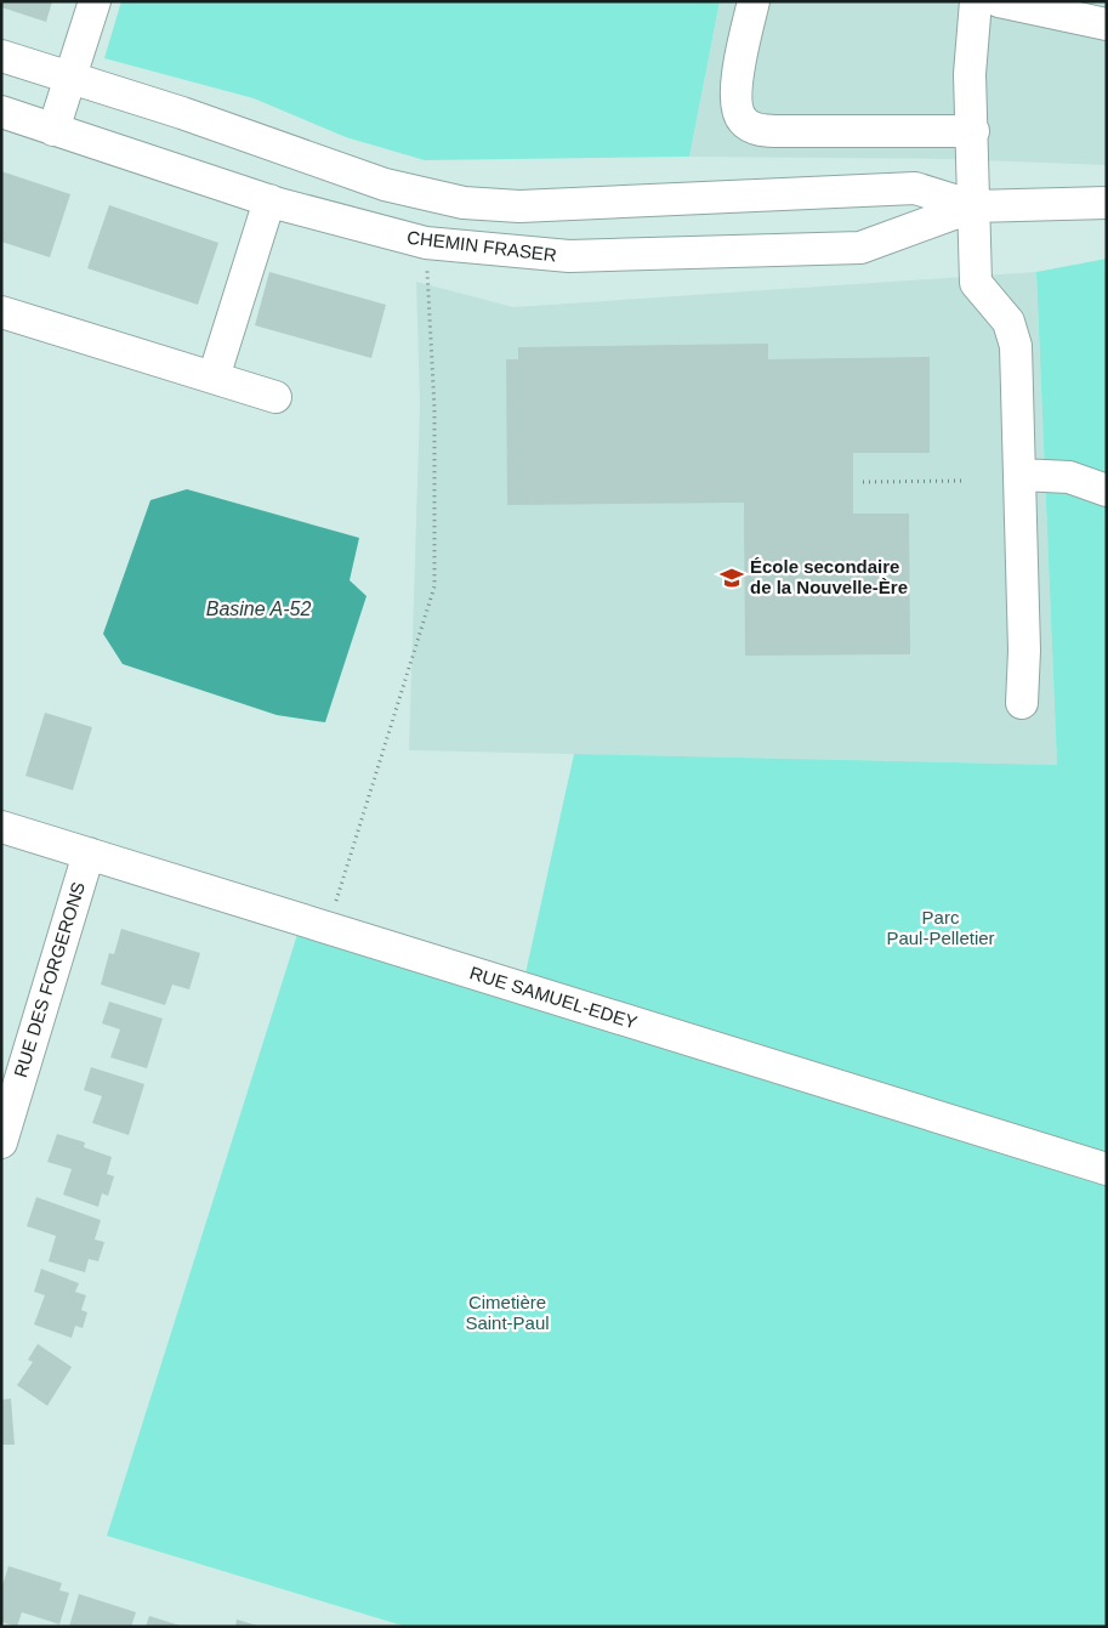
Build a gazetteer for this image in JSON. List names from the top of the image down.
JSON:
{
  "streets": {
    "street": ["CHEMIN FRASER", "RUE DES FORGERONS", "RUE SAMUEL-EDEY"]
  },
  "crossings": [
    ["RUE DES FORGERONS", "RUE SAMUEL-EDEY"]
  ],
  "water": ["Basine A-52"],
  "parks": ["Parc Paul-Pelletier", "Cimetière Saint-Paul"],
  "places": {
    "school or university": ["École secondaire de la Nouvelle-Ère"]
  }
}
